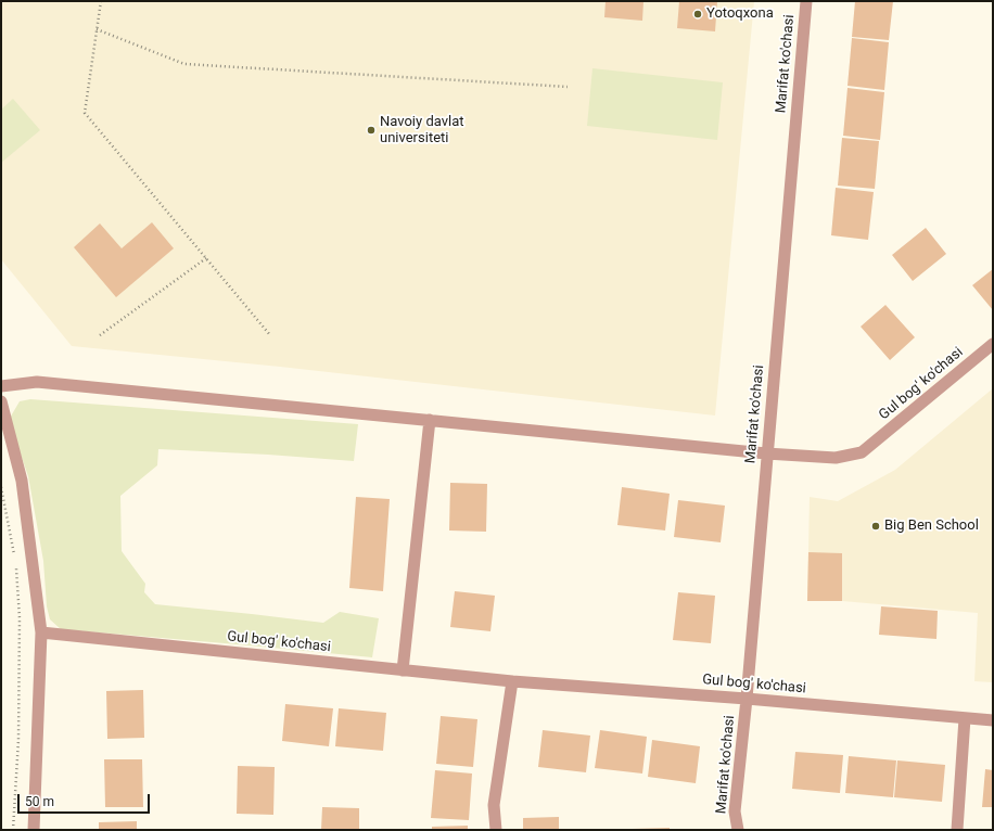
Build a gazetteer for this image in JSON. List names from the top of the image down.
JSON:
{
  "streets": {
    "street": ["Marifat ko'chasi", "Gul bog' ko'chasi"]
  },
  "crossings": [
    ["Marifat ko'chasi", "Gul bog' ko'chasi"]
  ],
  "places": ["Yotoqxona", "Navoiy davlat universiteti", "Big Ben School"],
  "scale_bar": "50 m"
}
